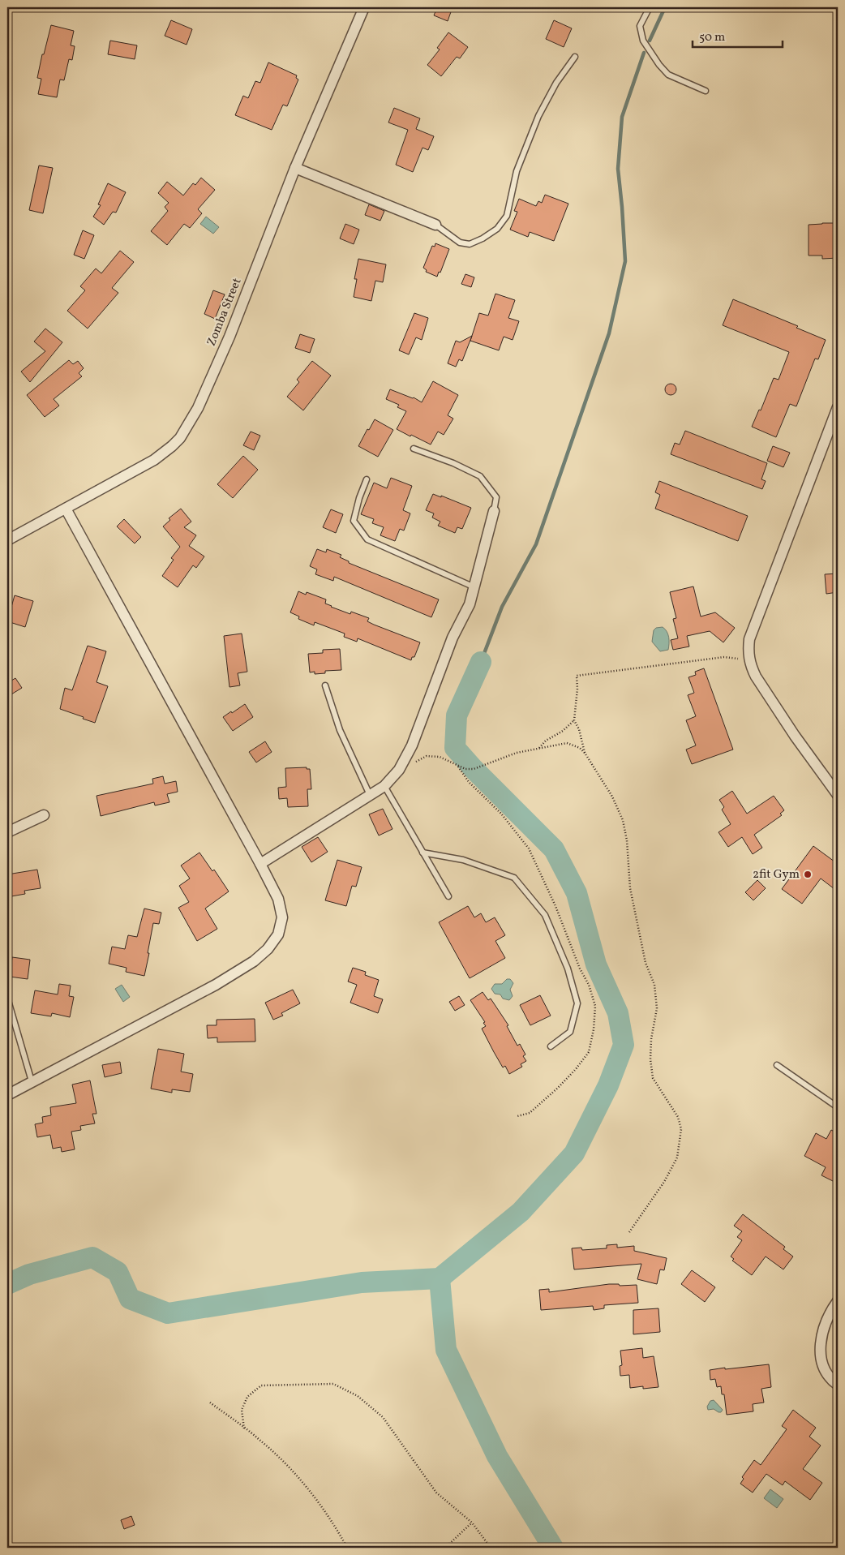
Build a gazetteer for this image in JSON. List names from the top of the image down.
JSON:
{
  "streets": {
    "street": ["Zomba Street"]
  },
  "places": ["2fit Gym"],
  "scale_bar": "50 m"
}
